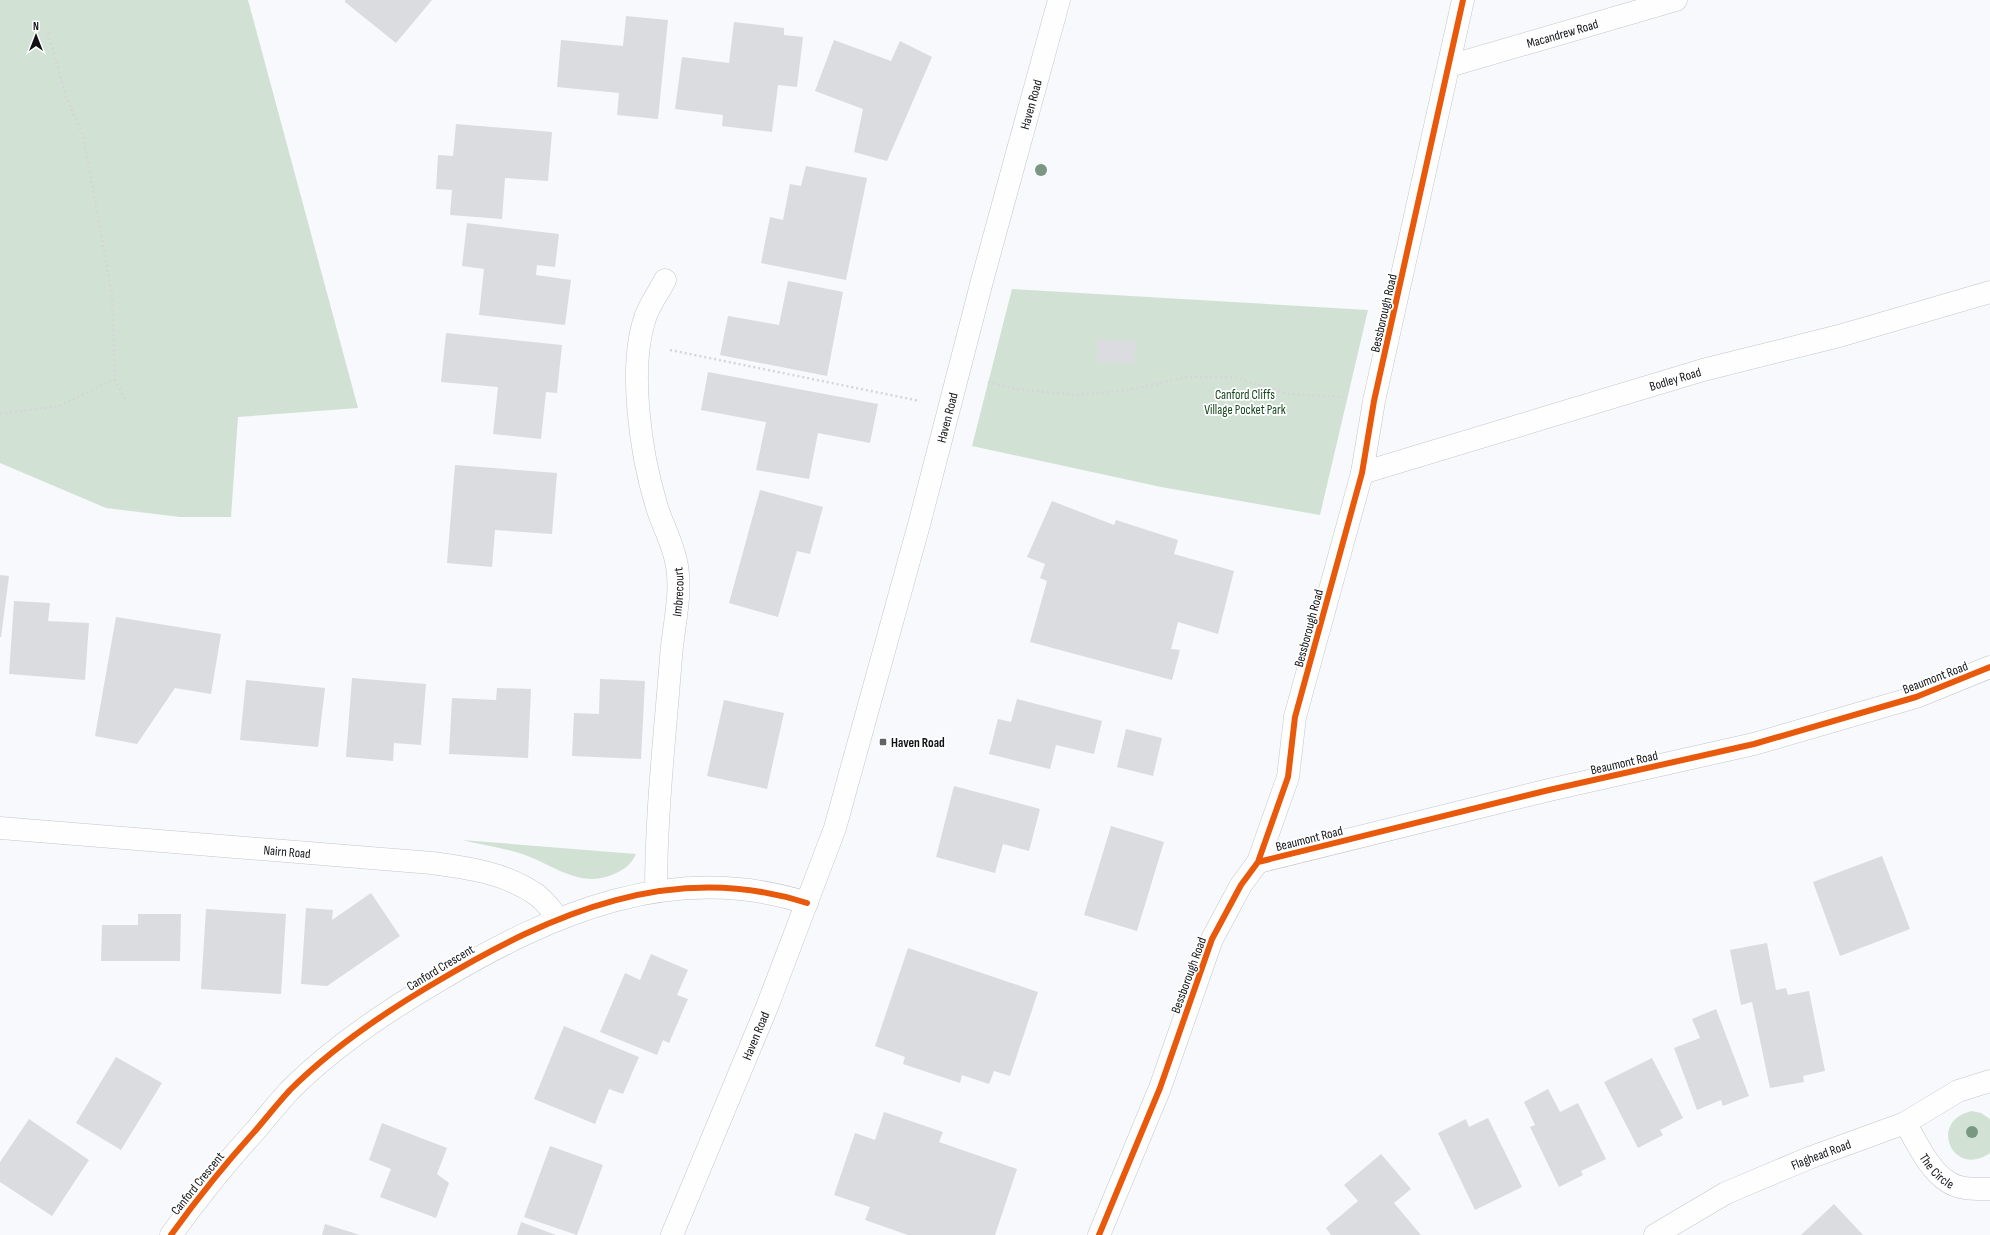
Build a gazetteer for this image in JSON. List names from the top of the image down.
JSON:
{
  "streets": {
    "street": [
      "Macandrew Road",
      "Haven Road",
      "Bessborough Road",
      "Bodley Road",
      "Imbrecourt",
      "Beaumont Road",
      "Nairn Road",
      "Canford Crescent",
      "Flaghead Road",
      "The Circle"
    ]
  },
  "crossings": [
    ["Macandrew Road", "Bessborough Road"],
    ["Haven Road", "Canford Crescent"],
    ["Bessborough Road", "Bodley Road"],
    ["Bessborough Road", "Beaumont Road"],
    ["Imbrecourt", "Canford Crescent"],
    ["Nairn Road", "Canford Crescent"],
    ["Flaghead Road", "The Circle"]
  ],
  "parks": ["Canford Cliffs Village Pocket Park"],
  "places": {
    "transit": ["Haven Road"]
  },
  "north": "top"
}
